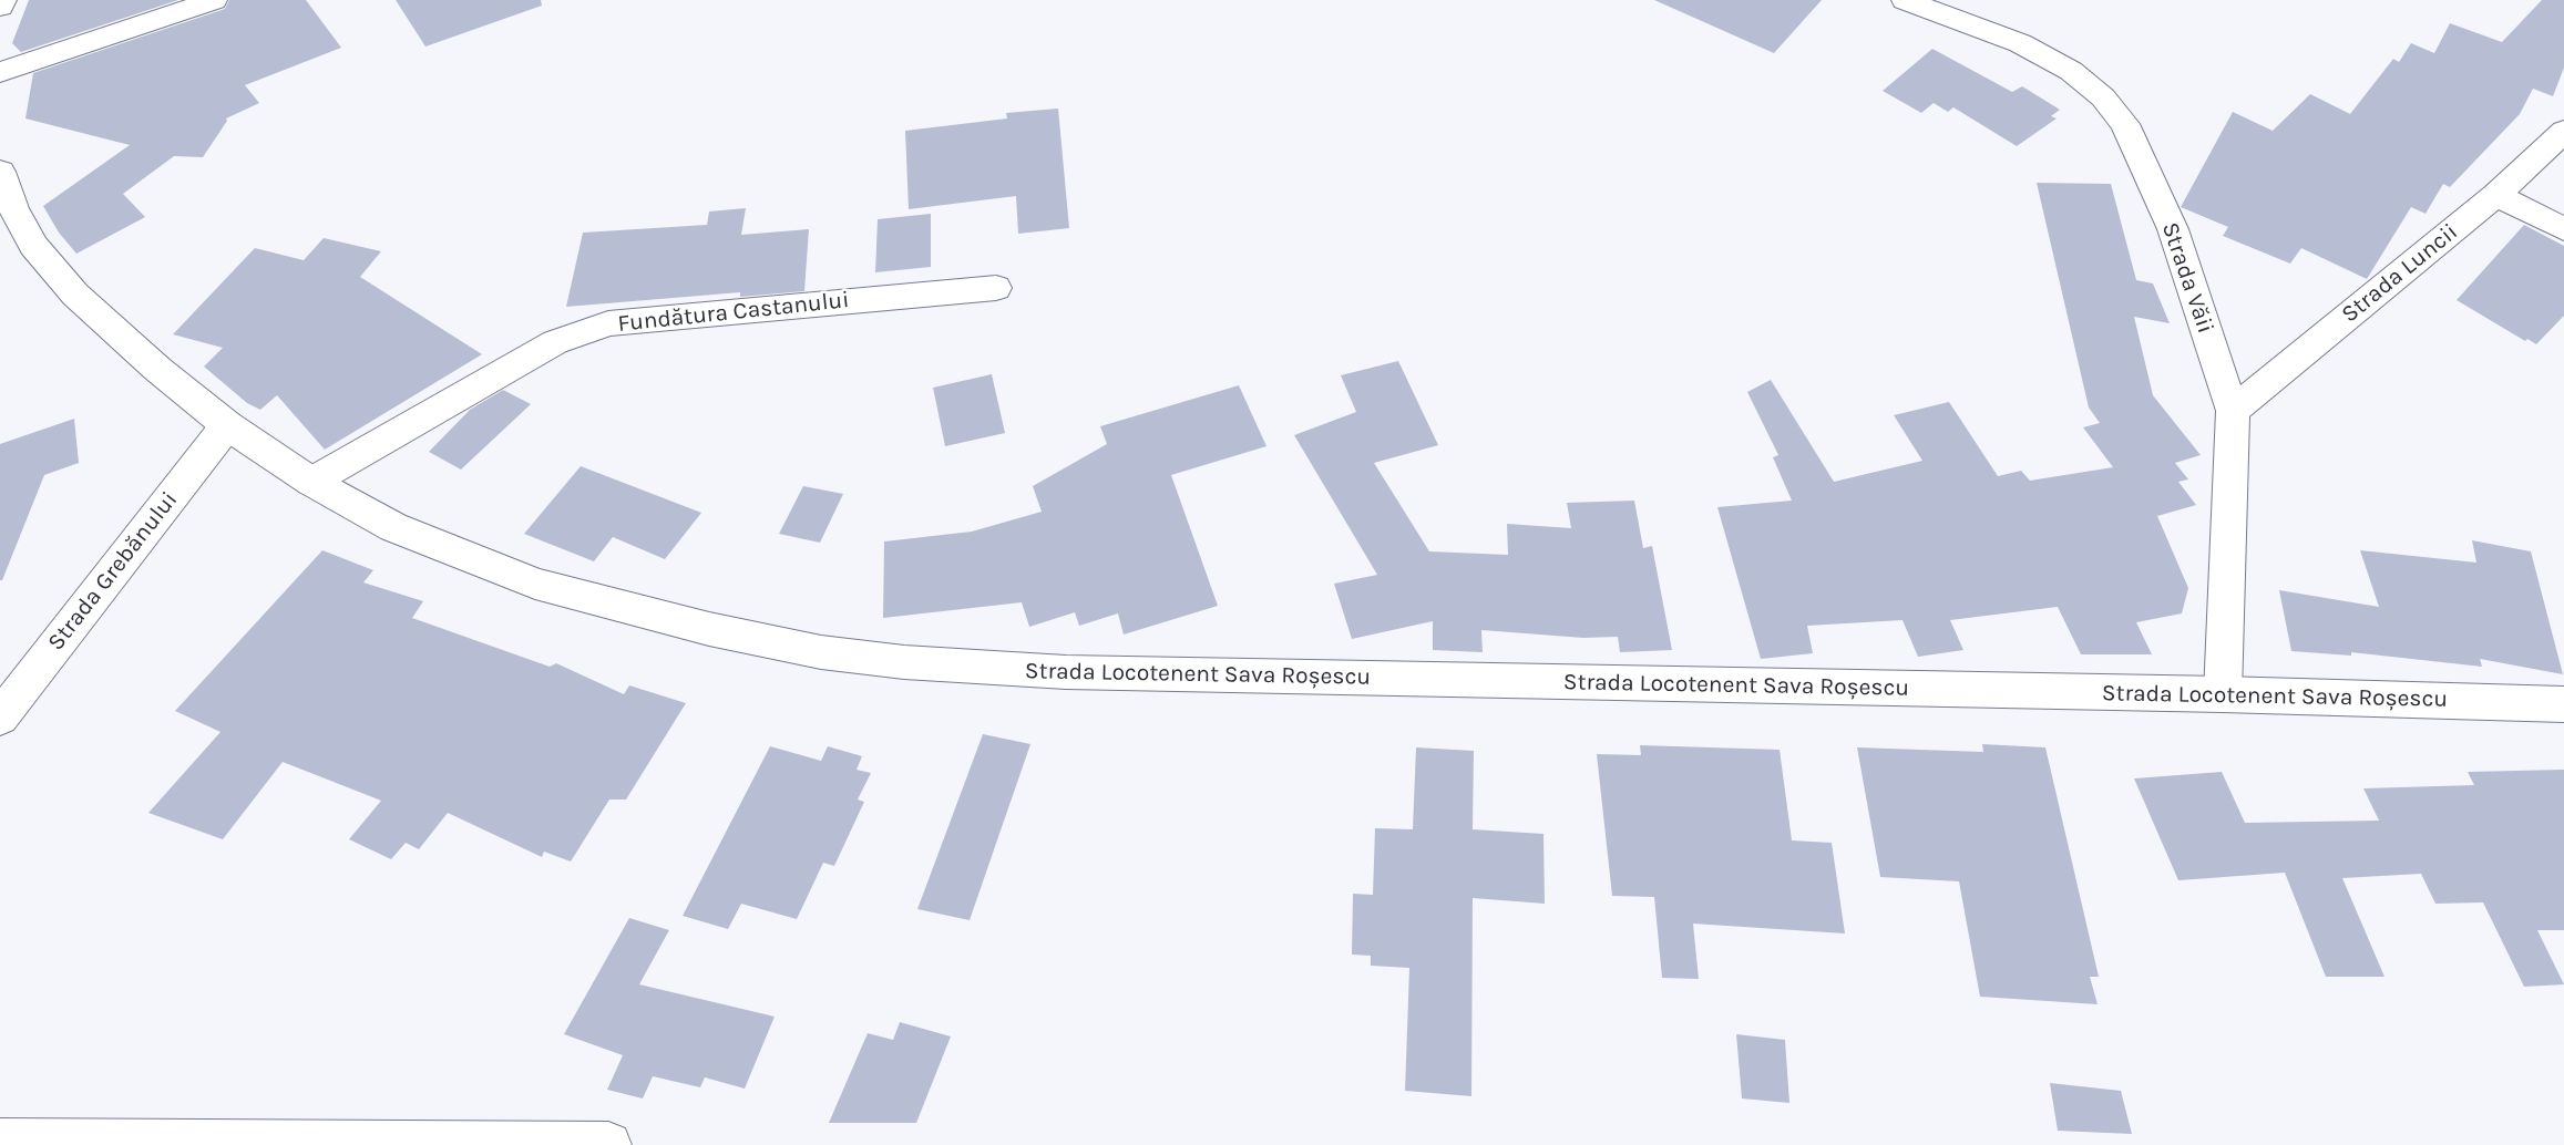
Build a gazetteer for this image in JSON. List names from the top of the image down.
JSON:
{
  "streets": {
    "street": [
      "Strada Luncii",
      "Strada Văii",
      "Fundătura Castanului",
      "Strada Grebănului",
      "Strada Locotenent Sava Roșescu"
    ]
  },
  "crossings": [
    ["Strada Luncii", "Strada Văii"],
    ["Strada Văii", "Strada Locotenent Sava Roșescu"],
    ["Fundătura Castanului", "Strada Locotenent Sava Roșescu"],
    ["Strada Grebănului", "Strada Locotenent Sava Roșescu"]
  ]
}
